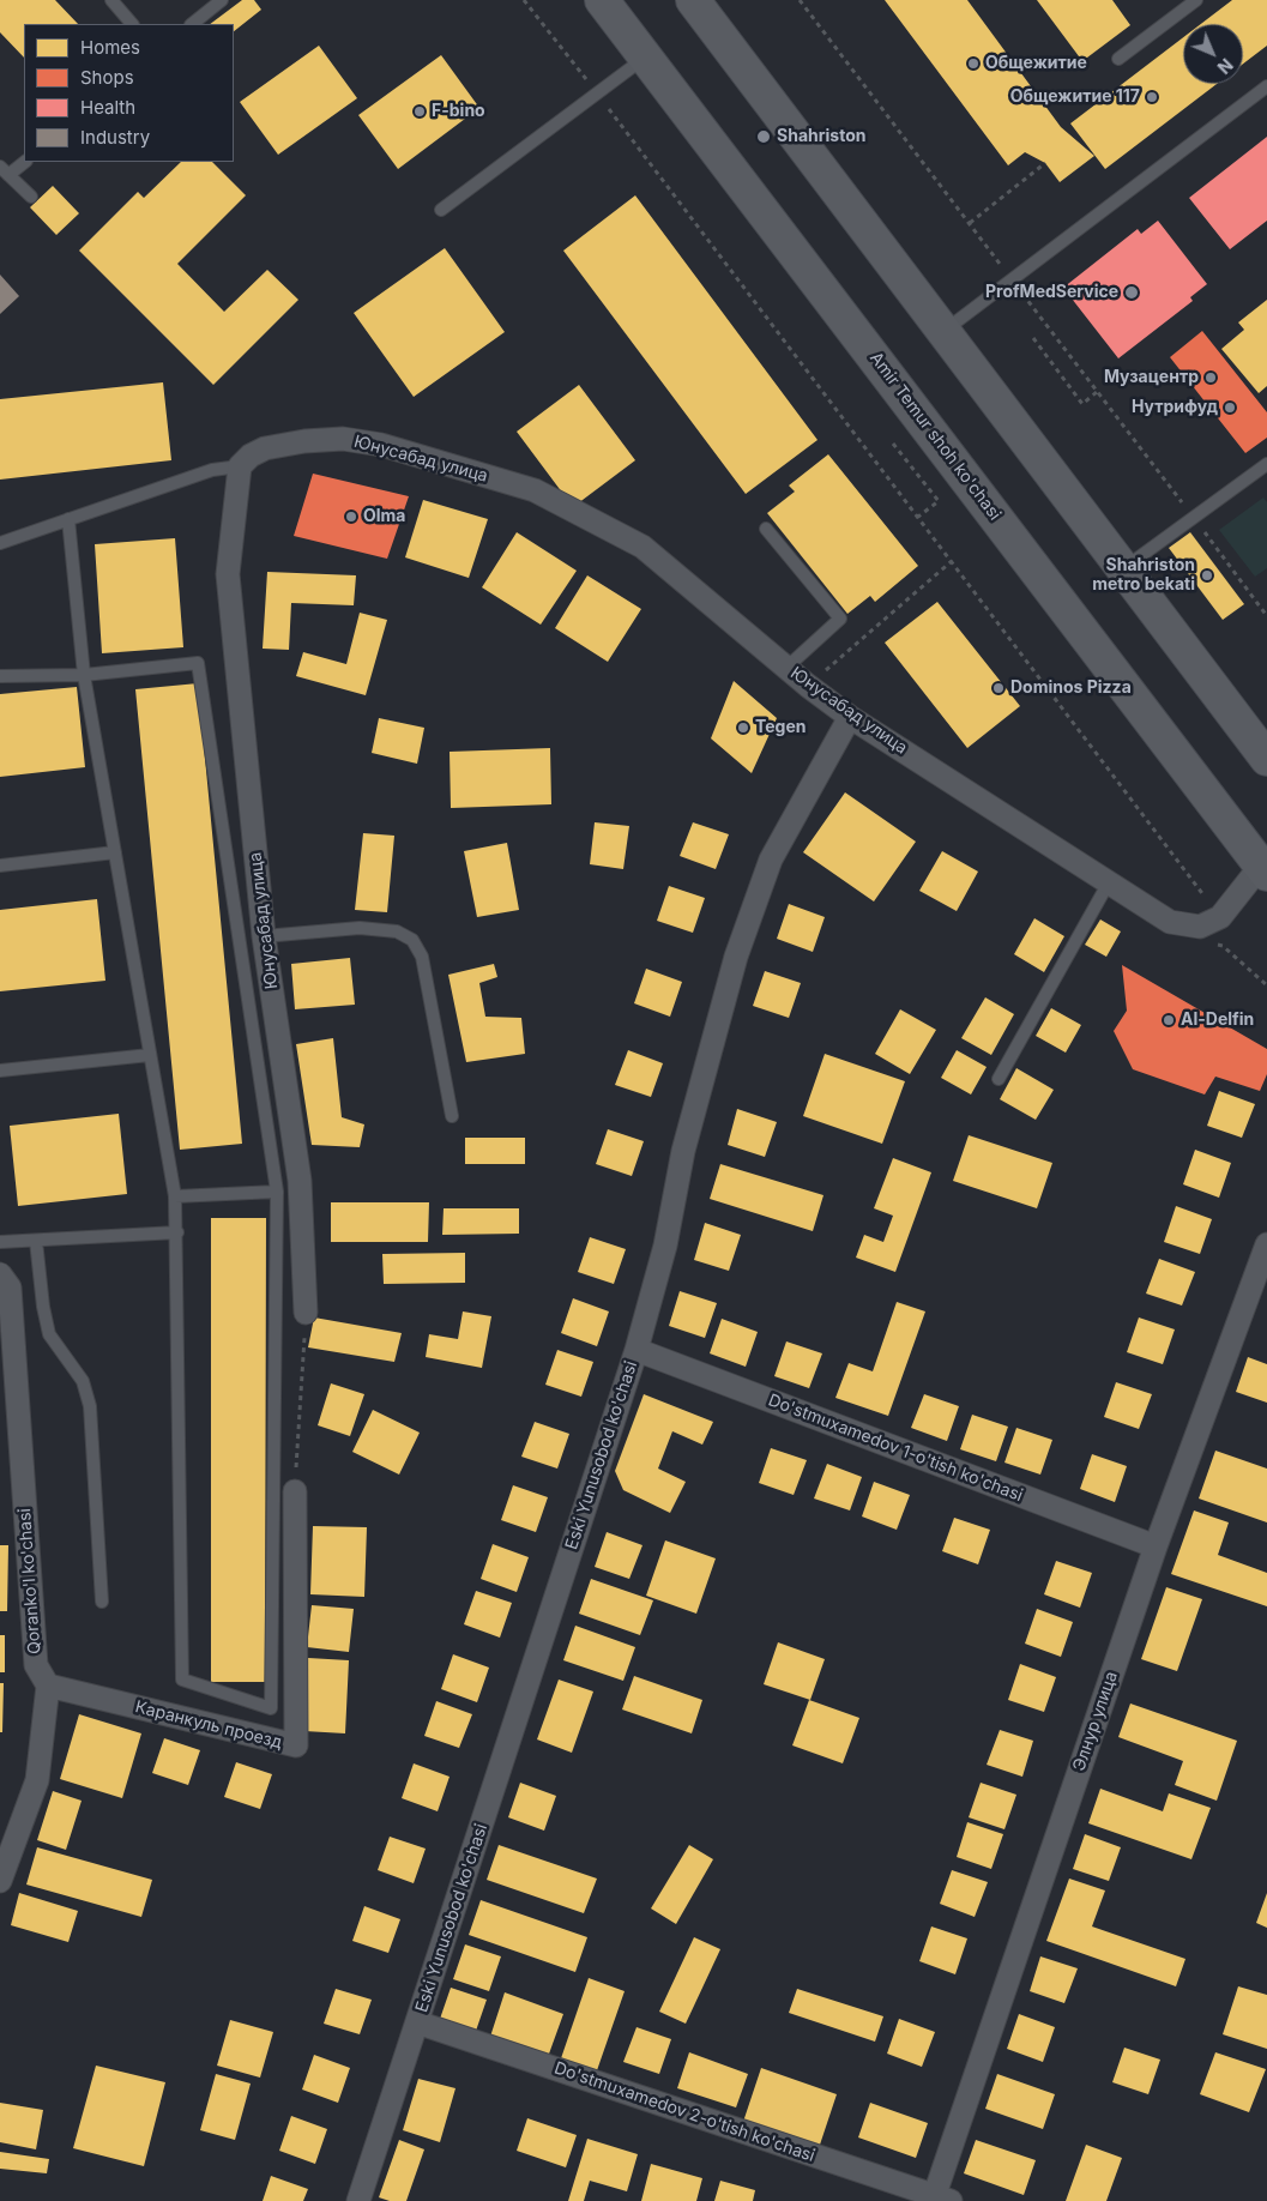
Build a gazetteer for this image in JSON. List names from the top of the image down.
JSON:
{
  "streets": {
    "main road": ["Amir Temur shoh ko'chasi"],
    "street": [
      "Юнусабад улица",
      "Do'stmuxamedov 1-o'tish ko'chasi",
      "Eski Yunusobod ko'chasi",
      "Qoranko'l ko'chasi",
      "Элнур улица",
      "Каранкуль проезд",
      "Do'stmuxamedov 2-o'tish ko'chasi"
    ]
  },
  "crossings": [
    ["Юнусабад улица", "Eski Yunusobod ko'chasi"],
    ["Do'stmuxamedov 1-o'tish ko'chasi", "Eski Yunusobod ko'chasi"],
    ["Do'stmuxamedov 1-o'tish ko'chasi", "Элнур улица"],
    ["Eski Yunusobod ko'chasi", "Do'stmuxamedov 2-o'tish ko'chasi"],
    ["Qoranko'l ko'chasi", "Каранкуль проезд"],
    ["Элнур улица", "Do'stmuxamedov 2-o'tish ko'chasi"]
  ],
  "places": [
    "Общежитие",
    "Общежитие 117",
    "F-bino",
    "Shahriston",
    "ProfMedService",
    "Музацентр",
    "Нутрифуд",
    "Olma",
    "Shahriston metro bekati",
    "Dominos Pizza",
    "Tegen",
    "Al-Delfin"
  ],
  "legend": [
    "Homes",
    "Shops",
    "Health",
    "Industry"
  ],
  "north": "bottom right"
}
